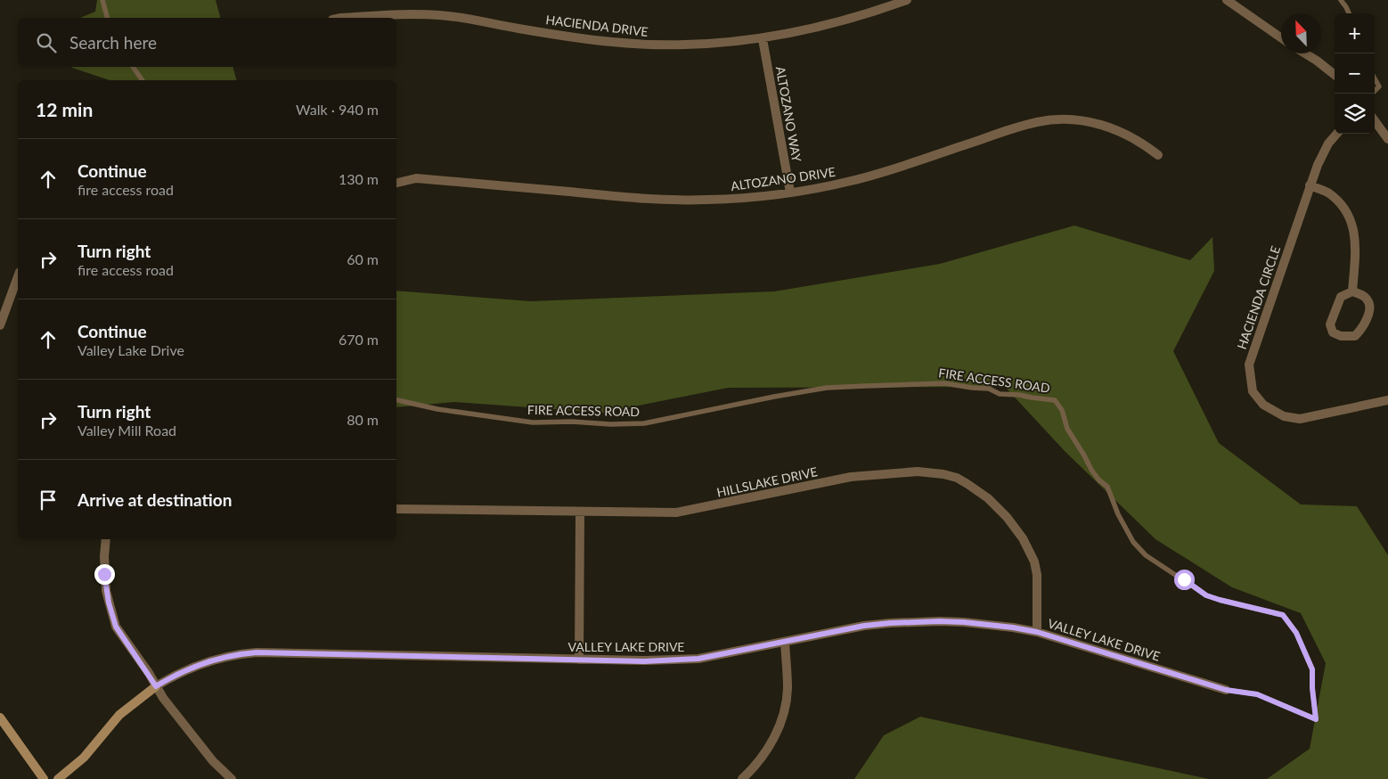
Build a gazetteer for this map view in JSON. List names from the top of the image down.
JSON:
{
  "streets": {
    "street": [
      "HACIENDA DRIVE",
      "ALTOZANO WAY",
      "ALTOZANO DRIVE",
      "HACIENDA CIRCLE",
      "HILLSLAKE DRIVE",
      "VALLEY LAKE DRIVE"
    ],
    "lane": ["FIRE ACCESS ROAD"]
  },
  "crossings": [
    ["HACIENDA DRIVE", "ALTOZANO WAY"],
    ["ALTOZANO WAY", "ALTOZANO DRIVE"],
    ["FIRE ACCESS ROAD", "VALLEY LAKE DRIVE"],
    ["HILLSLAKE DRIVE", "VALLEY LAKE DRIVE"]
  ],
  "north": "top left",
  "page": {
    "map_buttons": ["+", "−"],
    "search": "Search here",
    "heading": ["12 min", "Walk · 940 m"],
    "list": [
      ["Continue", "fire access road", "130 m"],
      ["Turn right", "fire access road", "60 m"],
      ["Continue", "Valley Lake Drive", "670 m"],
      ["Turn right", "Valley Mill Road", "80 m"],
      "Arrive at destination"
    ]
  }
}
